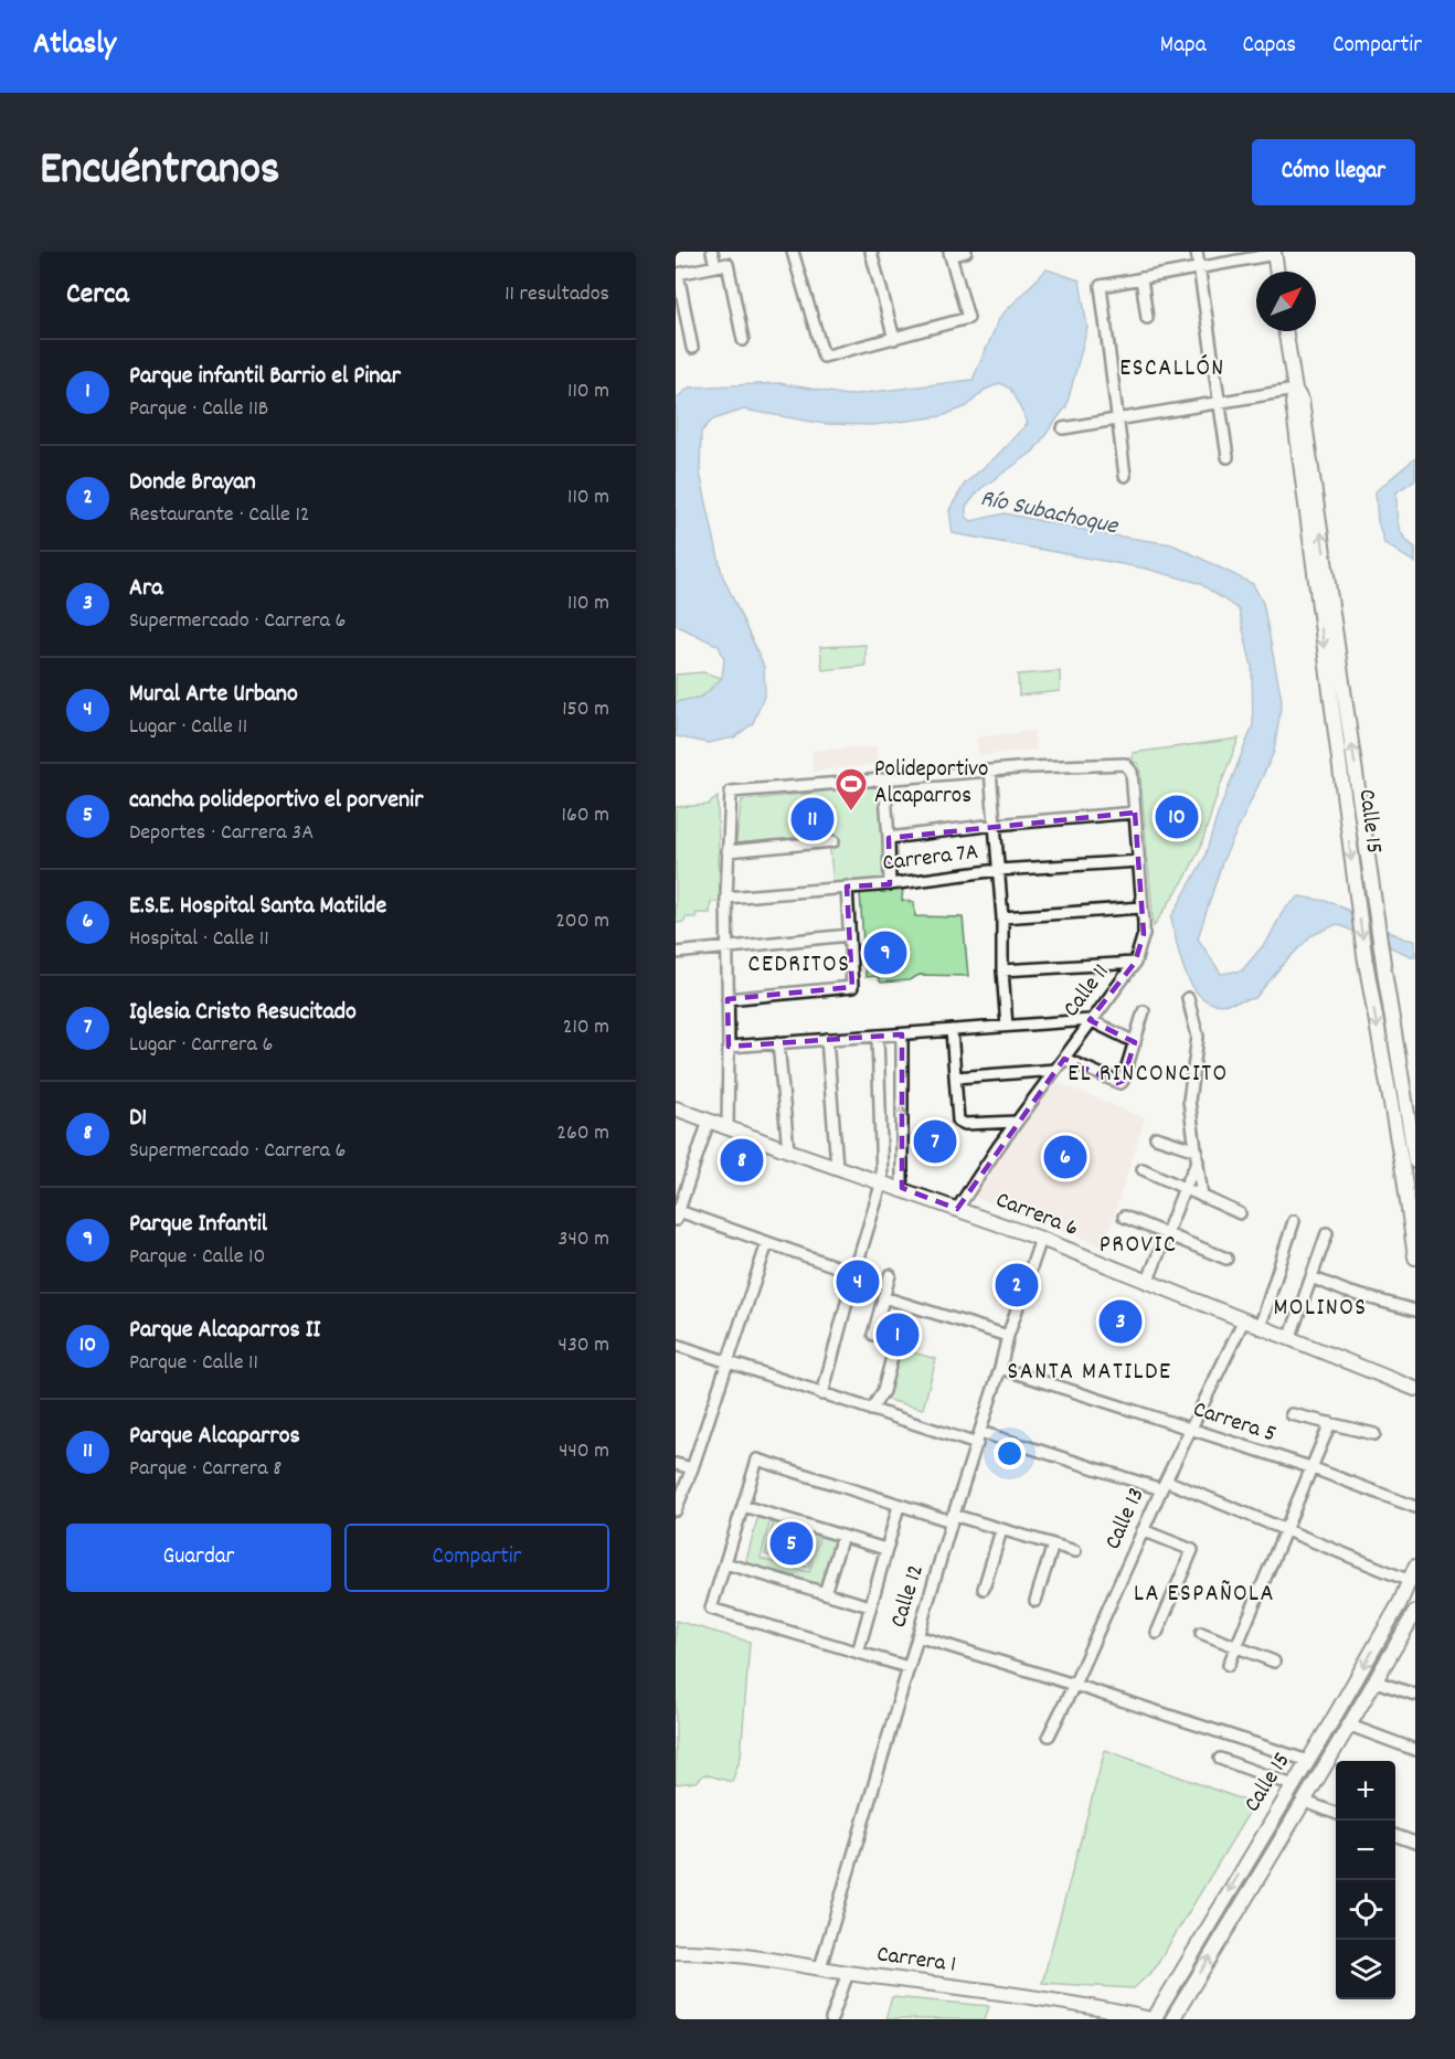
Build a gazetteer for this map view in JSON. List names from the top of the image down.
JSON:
{
  "streets": {
    "street": [
      "Calle 15",
      "Carrera 7A",
      "Calle 11",
      "Carrera 6",
      "Carrera 5",
      "Calle 13",
      "Calle 12",
      "Carrera 1"
    ]
  },
  "crossings": [
    ["Calle 15", "Carrera 1"],
    ["Carrera 7A", "Calle 11"],
    ["Calle 11", "Carrera 6"],
    ["Carrera 6", "Calle 13"],
    ["Carrera 6", "Calle 12"],
    ["Carrera 5", "Calle 13"],
    ["Carrera 5", "Calle 12"],
    ["Calle 12", "Carrera 1"]
  ],
  "districts": [
    "ESCALLÓN",
    "CEDRITOS",
    "EL RINCONCITO",
    "PROVIC",
    "MOLINOS",
    "SANTA MATILDE",
    "LA ESPAÑOLA"
  ],
  "water": ["Río Subachoque"],
  "places": {
    "sports": ["Polideportivo Alcaparros"]
  },
  "north": "top right",
  "page": {
    "header": "Atlasly",
    "nav": ["Mapa", "Capas", "Compartir"],
    "title": "Encuéntranos",
    "buttons": [
      "Cómo llegar",
      ["Guardar", "Compartir"]
    ],
    "heading": ["Cerca", "11 resultados"],
    "list": [
      {
        "mark": "1",
        "name": "Parque infantil Barrio el Pinar",
        "note": "Parque · Calle 11B",
        "value": "110 m"
      },
      {
        "mark": "2",
        "name": "Donde Brayan",
        "note": "Restaurante · Calle 12",
        "value": "110 m"
      },
      {
        "mark": "3",
        "name": "Ara",
        "note": "Supermercado · Carrera 6",
        "value": "110 m"
      },
      {
        "mark": "4",
        "name": "Mural Arte Urbano",
        "note": "Lugar · Calle 11",
        "value": "150 m"
      },
      {
        "mark": "5",
        "name": "cancha polideportivo el porvenir",
        "note": "Deportes · Carrera 3A",
        "value": "160 m"
      },
      {
        "mark": "6",
        "name": "E.S.E. Hospital Santa Matilde",
        "note": "Hospital · Calle 11",
        "value": "200 m"
      },
      {
        "mark": "7",
        "name": "Iglesia Cristo Resucitado",
        "note": "Lugar · Carrera 6",
        "value": "210 m"
      },
      {
        "mark": "8",
        "name": "D1",
        "note": "Supermercado · Carrera 6",
        "value": "260 m"
      },
      {
        "mark": "9",
        "name": "Parque Infantil",
        "note": "Parque · Calle 10",
        "value": "340 m"
      },
      {
        "mark": "10",
        "name": "Parque Alcaparros II",
        "note": "Parque · Calle 11",
        "value": "430 m"
      },
      {
        "mark": "11",
        "name": "Parque Alcaparros",
        "note": "Parque · Carrera 8",
        "value": "440 m"
      }
    ],
    "pins": [
      "10",
      "11",
      "9",
      "7",
      "6",
      "8",
      "4",
      "2",
      "3",
      "1",
      "5"
    ],
    "map_buttons": ["+", "−"]
  }
}
